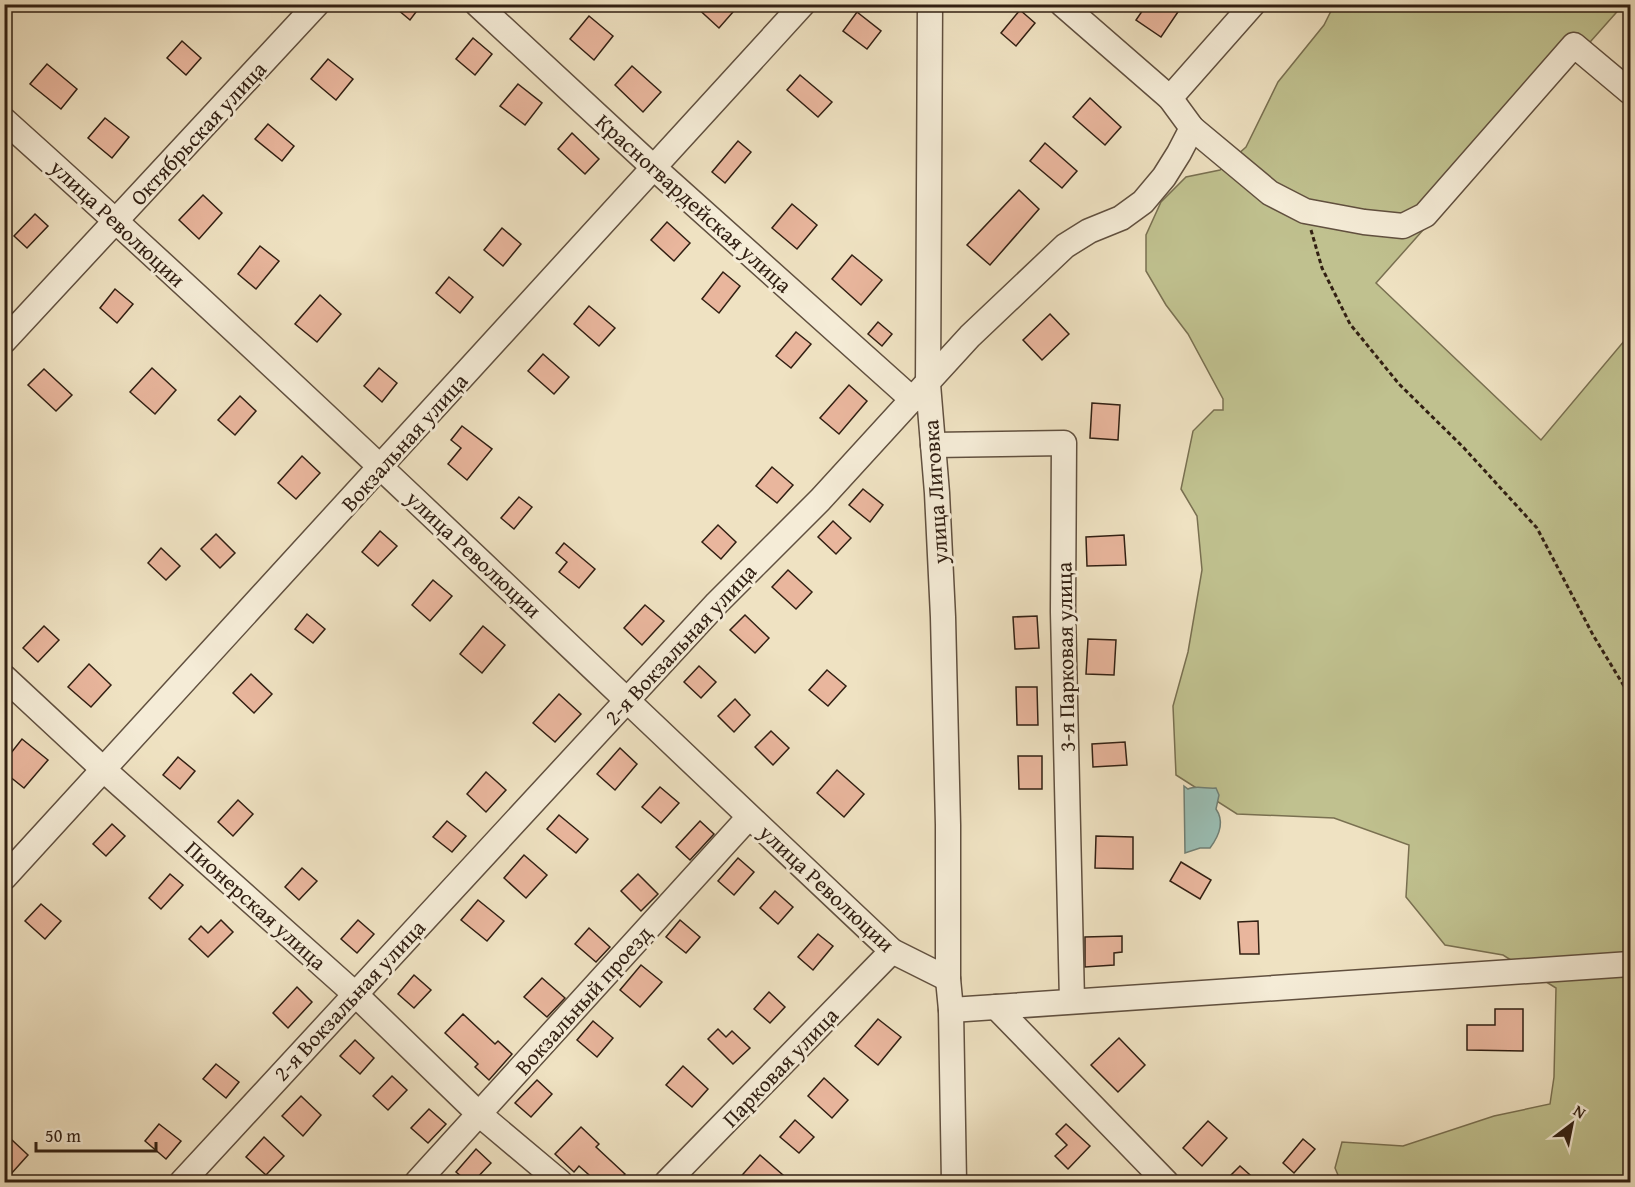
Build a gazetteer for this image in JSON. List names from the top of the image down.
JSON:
{
  "streets": {
    "street": [
      "Октябрьская улица",
      "Красногвардейская улица",
      "улица Революции",
      "Вокзальная улица",
      "улица Лиговка",
      "2-я Вокзальная улица",
      "3-я Парковая улица",
      "Пионерская улица",
      "Вокзальный проезд",
      "Парковая улица"
    ]
  },
  "crossings": [
    ["Октябрьская улица", "улица Революции"],
    ["Красногвардейская улица", "Вокзальная улица"],
    ["Красногвардейская улица", "улица Лиговка"],
    ["Красногвардейская улица", "2-я Вокзальная улица"],
    ["улица Революции", "Вокзальная улица"],
    ["улица Революции", "улица Лиговка"],
    ["улица Революции", "2-я Вокзальная улица"],
    ["улица Революции", "Вокзальный проезд"],
    ["улица Революции", "Парковая улица"],
    ["Вокзальная улица", "Пионерская улица"],
    ["улица Лиговка", "2-я Вокзальная улица"],
    ["улица Лиговка", "3-я Парковая улица"],
    ["2-я Вокзальная улица", "Пионерская улица"],
    ["Пионерская улица", "Вокзальный проезд"]
  ],
  "scale_bar": "50 m",
  "north": "top right"
}
